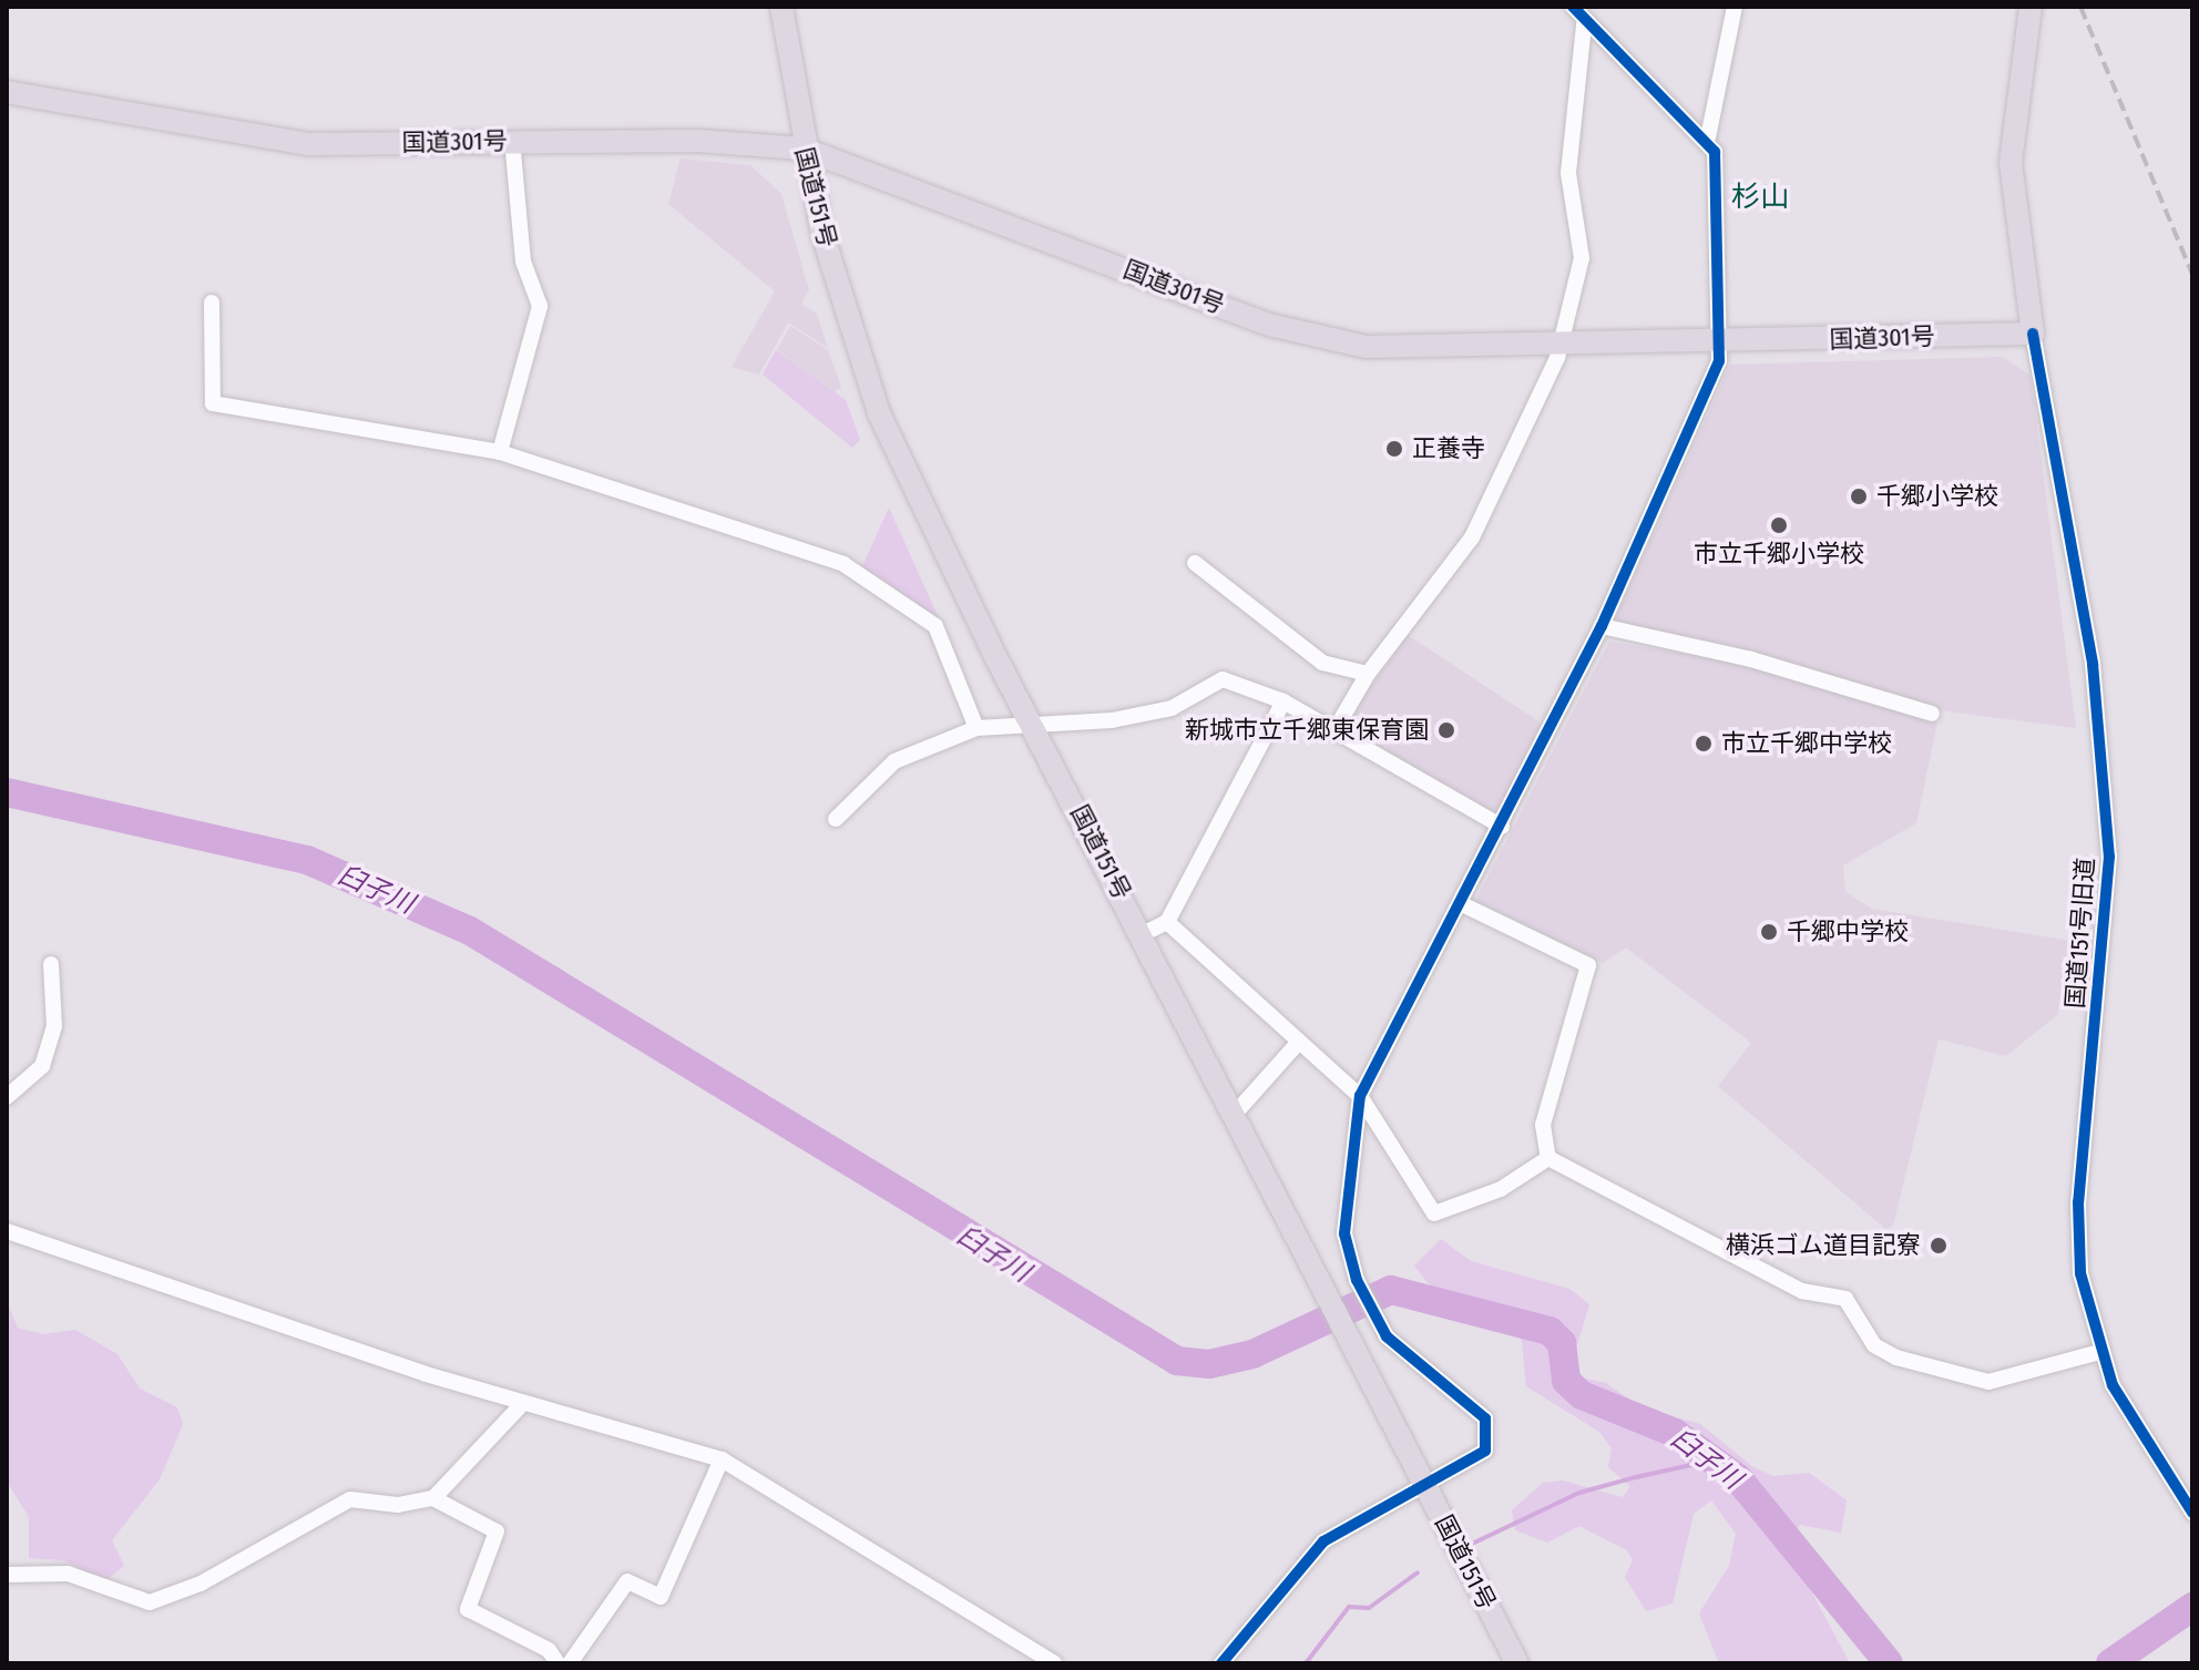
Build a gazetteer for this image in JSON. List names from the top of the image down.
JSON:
{
  "streets": {
    "highway": ["国道301号", "国道151号"],
    "street": ["国道151号旧道"]
  },
  "crossings": [
    ["国道301号", "国道151号"],
    ["国道301号", "国道151号旧道"]
  ],
  "districts": ["杉山"],
  "water": ["臼子川"],
  "places": [
    "正養寺",
    "千郷小学校",
    "市立千郷小学校",
    "新城市立千郷東保育園",
    "市立千郷中学校",
    "千郷中学校",
    "横浜ゴム道目記寮"
  ]
}
